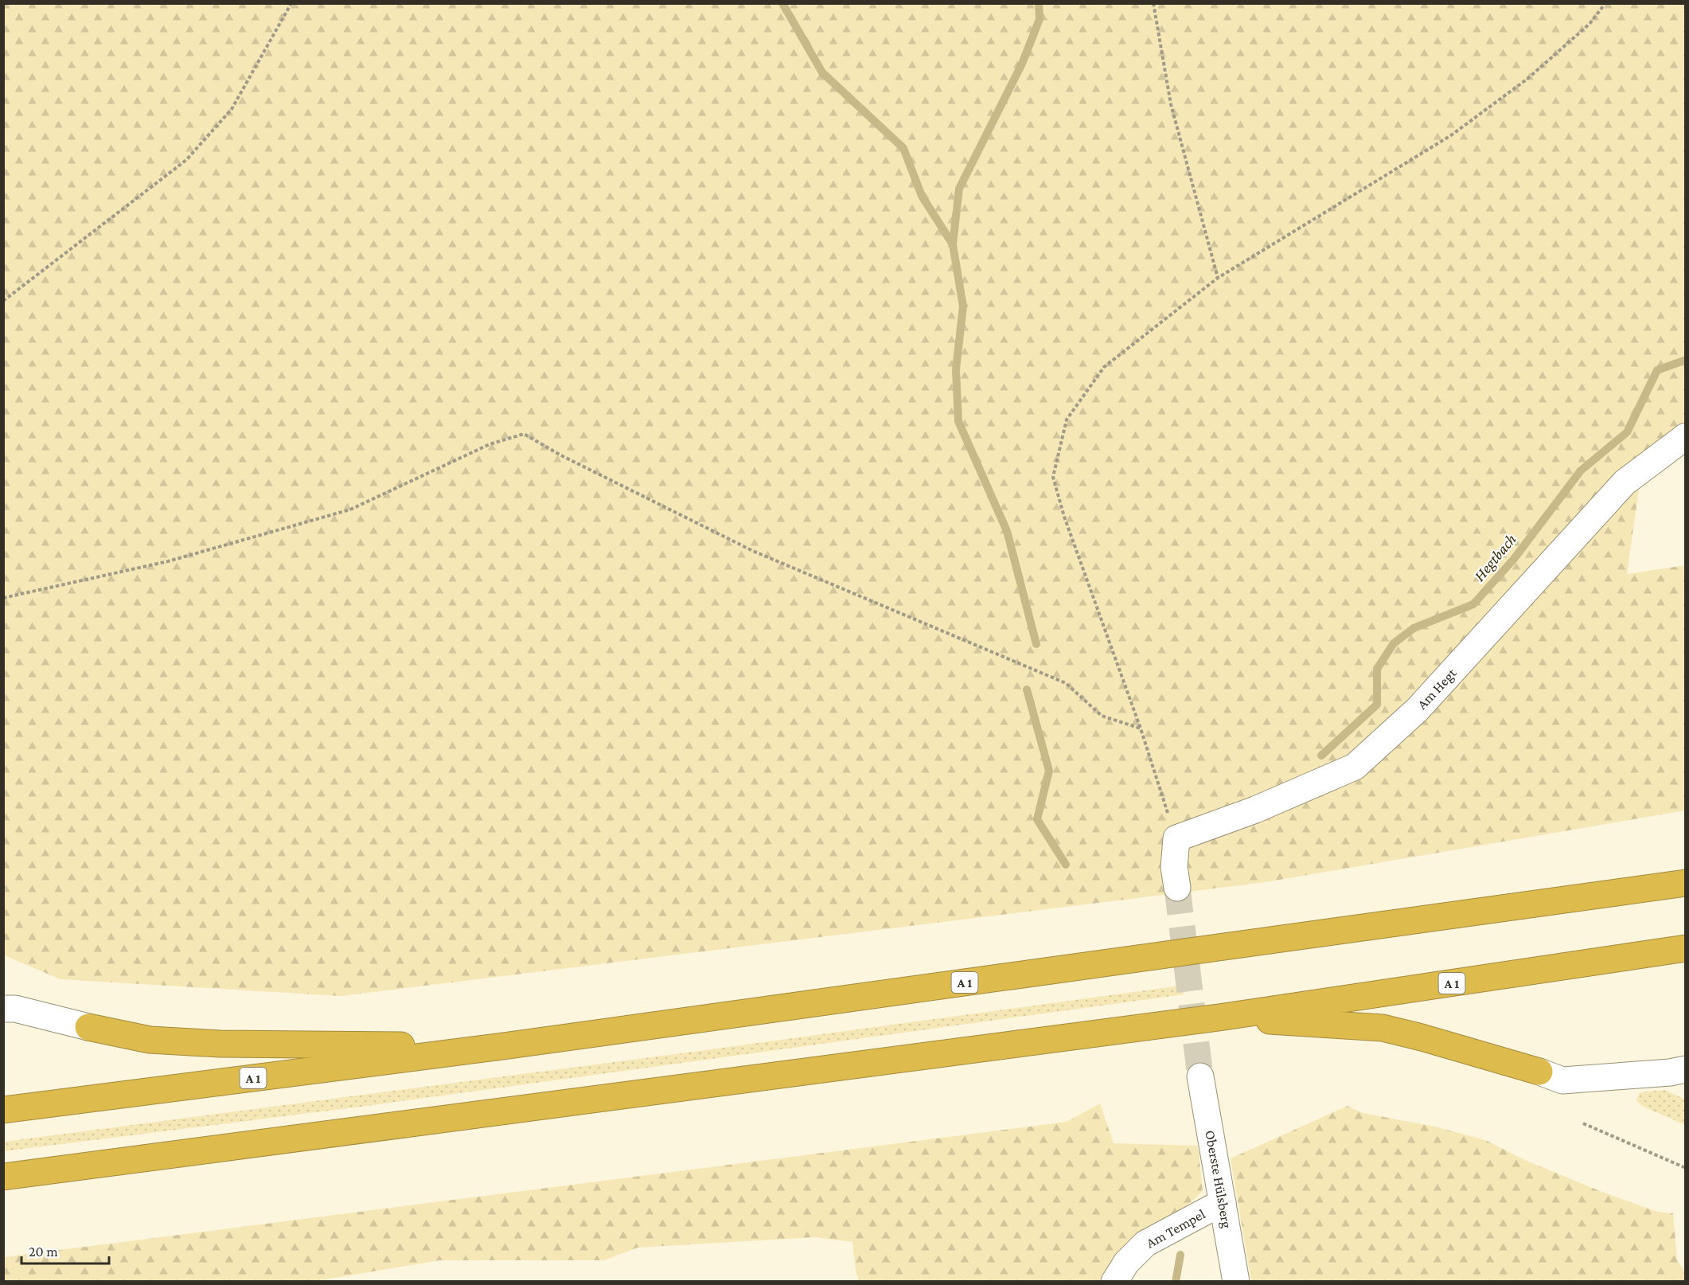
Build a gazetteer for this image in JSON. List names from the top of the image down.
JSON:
{
  "streets": {
    "highway": ["A 1"],
    "street": ["Am Hegt", "Oberste Hülsberg", "Am Tempel"]
  },
  "crossings": [
    ["Oberste Hülsberg", "Am Tempel"]
  ],
  "water": ["Hegtbach"],
  "scale_bar": "20 m"
}
